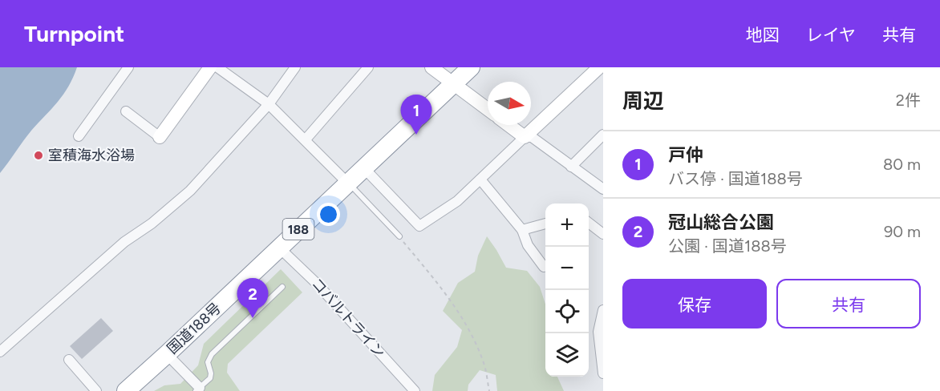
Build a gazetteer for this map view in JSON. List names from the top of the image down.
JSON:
{
  "streets": {
    "highway": ["188", "国道188号"],
    "street": ["コバルトライン"]
  },
  "crossings": [
    ["コバルトライン", "国道188号"]
  ],
  "places": ["室積海水浴場"],
  "north": "right",
  "page": {
    "header": "Turnpoint",
    "nav": ["地図", "レイヤ", "共有"],
    "heading": ["周辺", "2件"],
    "pins": ["1", "2"],
    "list": [
      {
        "mark": "1",
        "name": "戸仲",
        "note": "バス停 · 国道188号",
        "value": "80 m"
      },
      {
        "mark": "2",
        "name": "冠山総合公園",
        "note": "公園 · 国道188号",
        "value": "90 m"
      }
    ],
    "map_buttons": ["+", "−"],
    "buttons": ["保存", "共有"]
  }
}
